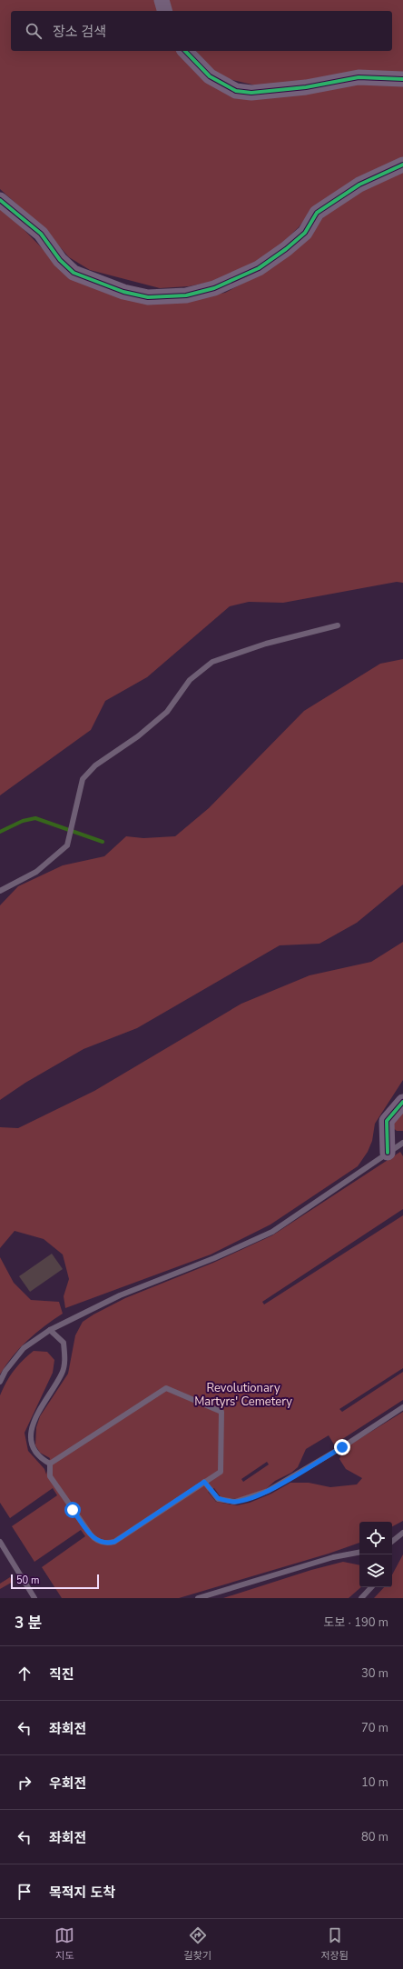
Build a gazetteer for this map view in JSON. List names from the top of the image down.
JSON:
{
  "parks": ["Revolutionary Martyrs' Cemetery"],
  "scale_bar": "50 m",
  "page": {
    "search": "장소 검색",
    "scale": "50 m",
    "heading": ["3 분", "도보 · 190 m"],
    "list": [
      ["직진", "30 m"],
      ["좌회전", "70 m"],
      ["우회전", "10 m"],
      ["좌회전", "80 m"],
      "목적지 도착"
    ],
    "nav": ["지도", "길찾기", "저장됨"]
  }
}
